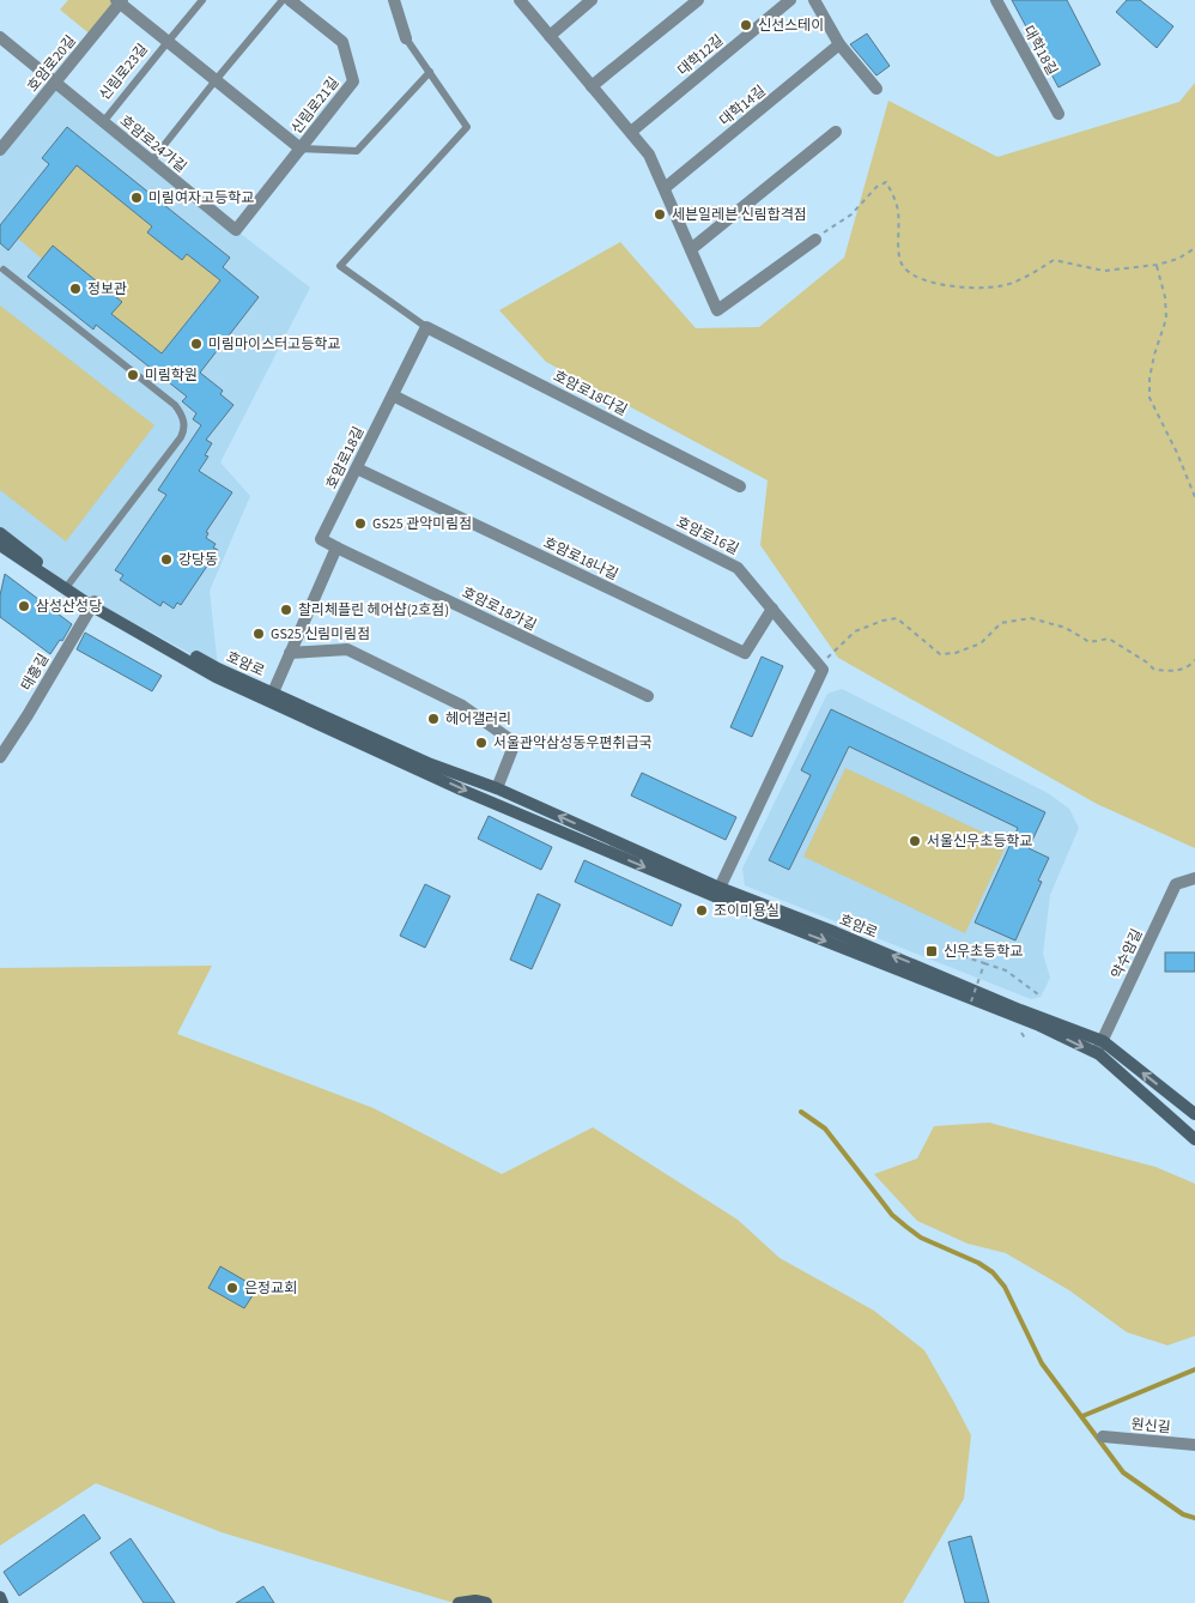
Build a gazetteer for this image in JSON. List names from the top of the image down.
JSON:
{
  "streets": {
    "main road": ["호암로"],
    "street": [
      "대학18길",
      "대학12길",
      "호암로20길",
      "신림로23길",
      "신림로21길",
      "대학14길",
      "호암로24가길",
      "호암로18다길",
      "호암로18길",
      "호암로16길",
      "호암로18나길",
      "호암로18가길",
      "태흥길",
      "약수암길",
      "원신길"
    ]
  },
  "crossings": [
    ["호암로20길", "신림로23길"],
    ["호암로20길", "호암로24가길"],
    ["신림로23길", "신림로21길"],
    ["신림로23길", "호암로24가길"],
    ["신림로21길", "호암로24가길"],
    ["호암로18다길", "호암로18길"],
    ["호암로18길", "호암로16길"],
    ["호암로18길", "호암로18나길"],
    ["호암로18길", "호암로18가길"],
    ["호암로16길", "호암로18나길"],
    ["호암로", "태흥길"],
    ["호암로", "약수암길"]
  ],
  "places": {
    "other": [
      "신선스테이",
      "미림여자고등학교",
      "세븐일레븐 신림합격점",
      "정보관",
      "미림마이스터고등학교",
      "미림학원",
      "GS25 관악미림점",
      "강당동",
      "삼성산성당",
      "찰리체플린 헤어샵(2호점)",
      "GS25 신림미림점",
      "헤어갤러리",
      "서울관악삼성동우편취급국",
      "서울신우초등학교",
      "조이미용실",
      "은정교회"
    ],
    "transit": ["신우초등학교"]
  }
}
